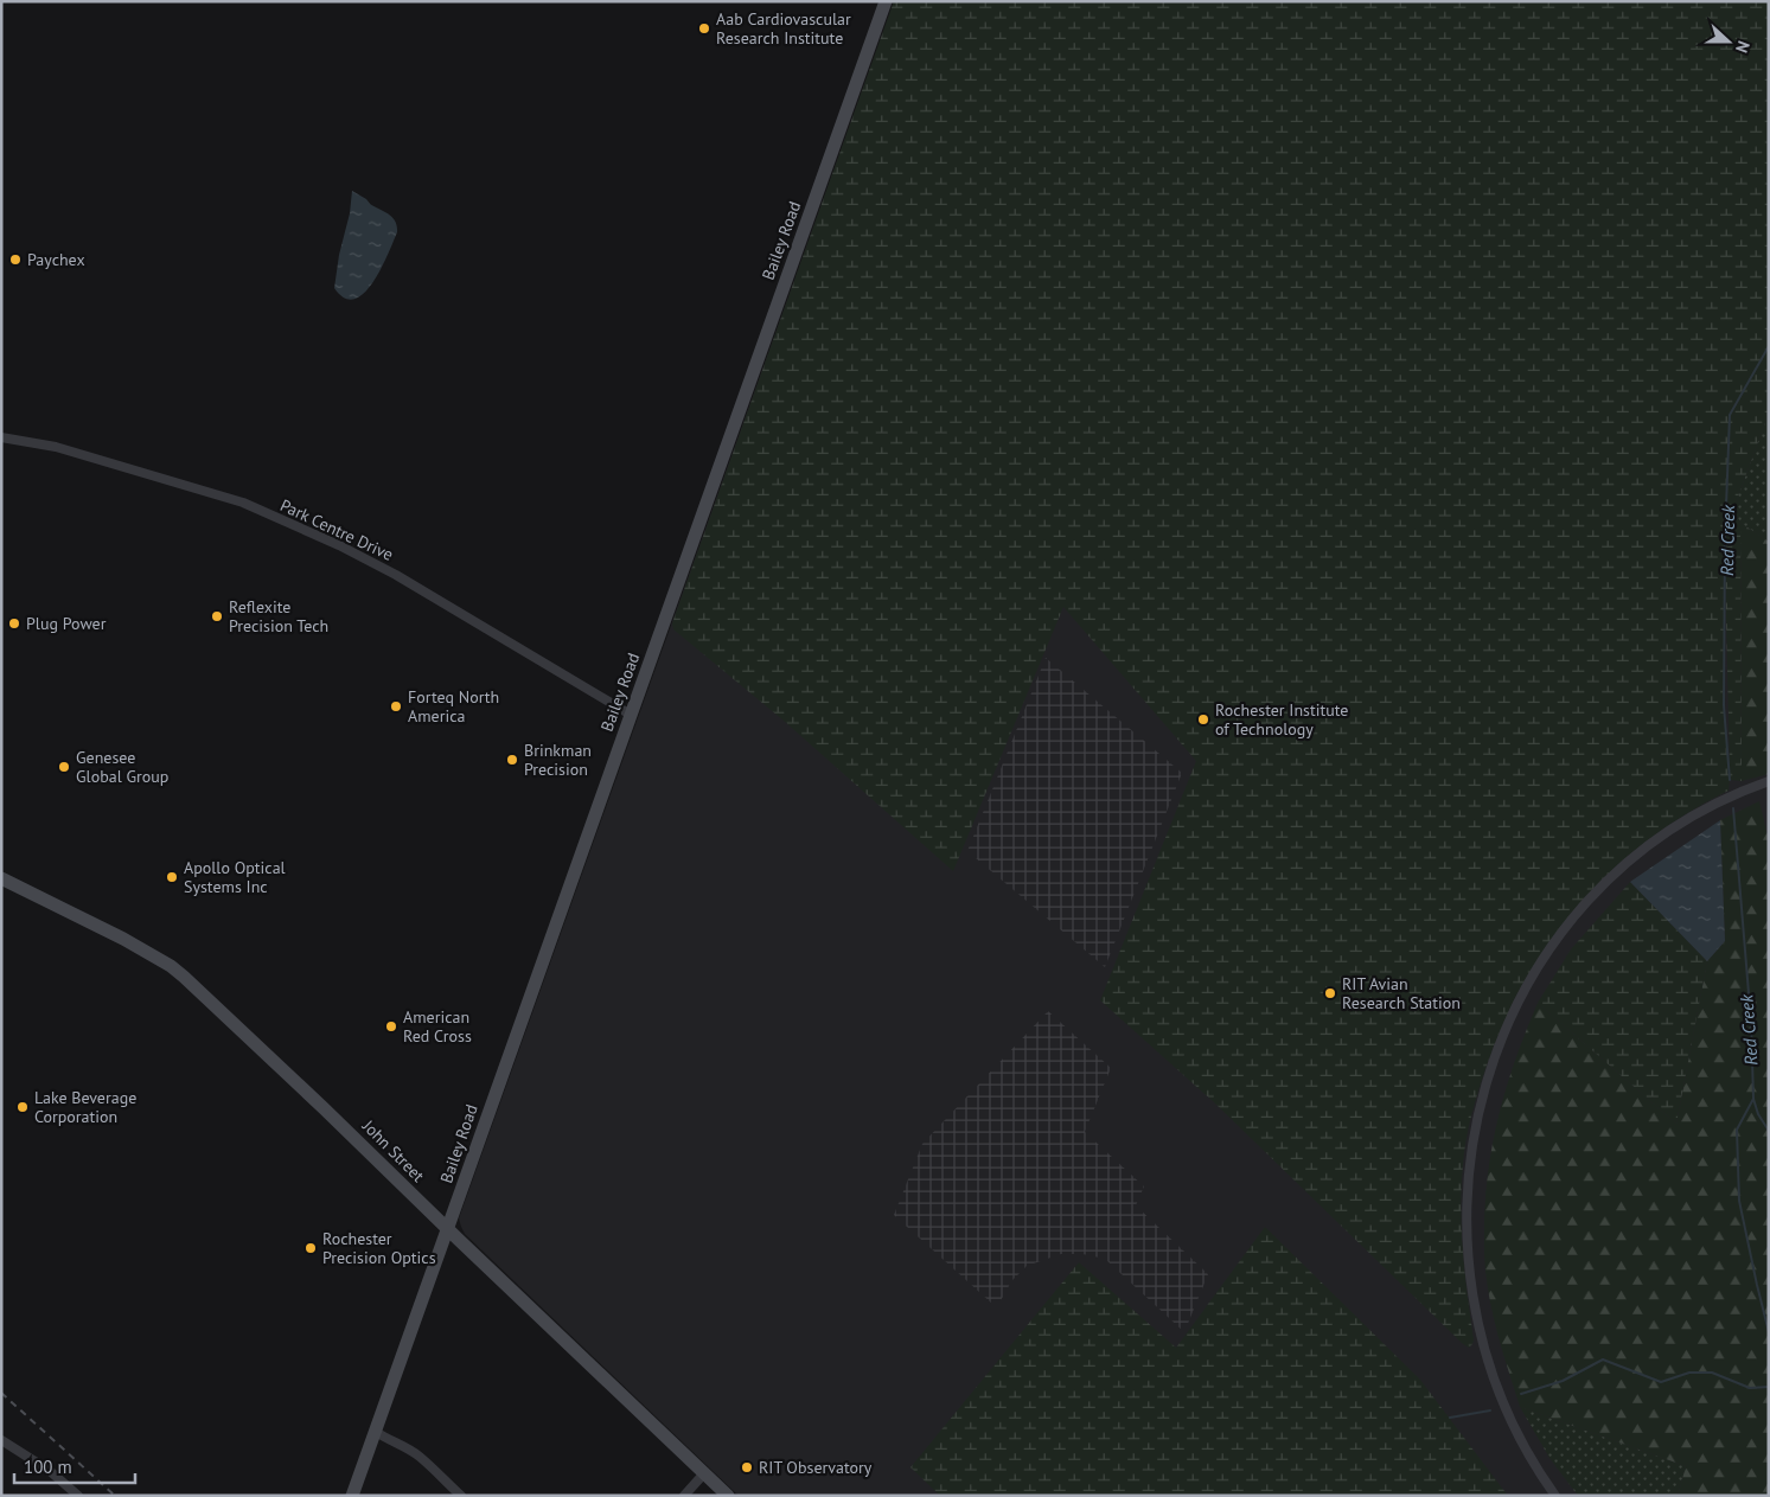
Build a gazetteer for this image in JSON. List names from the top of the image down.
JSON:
{
  "streets": {
    "street": ["Bailey Road", "Park Centre Drive", "John Street"]
  },
  "crossings": [
    ["Bailey Road", "Park Centre Drive"],
    ["Bailey Road", "John Street"]
  ],
  "water": ["Red Creek"],
  "places": [
    "Aab Cardiovascular Research Institute",
    "Paychex",
    "Reflexite Precision Tech",
    "Plug Power",
    "Forteq North America",
    "Rochester Institute of Technology",
    "Brinkman Precision",
    "Genesee Global Group",
    "Apollo Optical Systems Inc",
    "RIT Avian Research Station",
    "American Red Cross",
    "Lake Beverage Corporation",
    "Rochester Precision Optics",
    "RIT Observatory"
  ],
  "scale_bar": "100 m",
  "north": "right"
}
